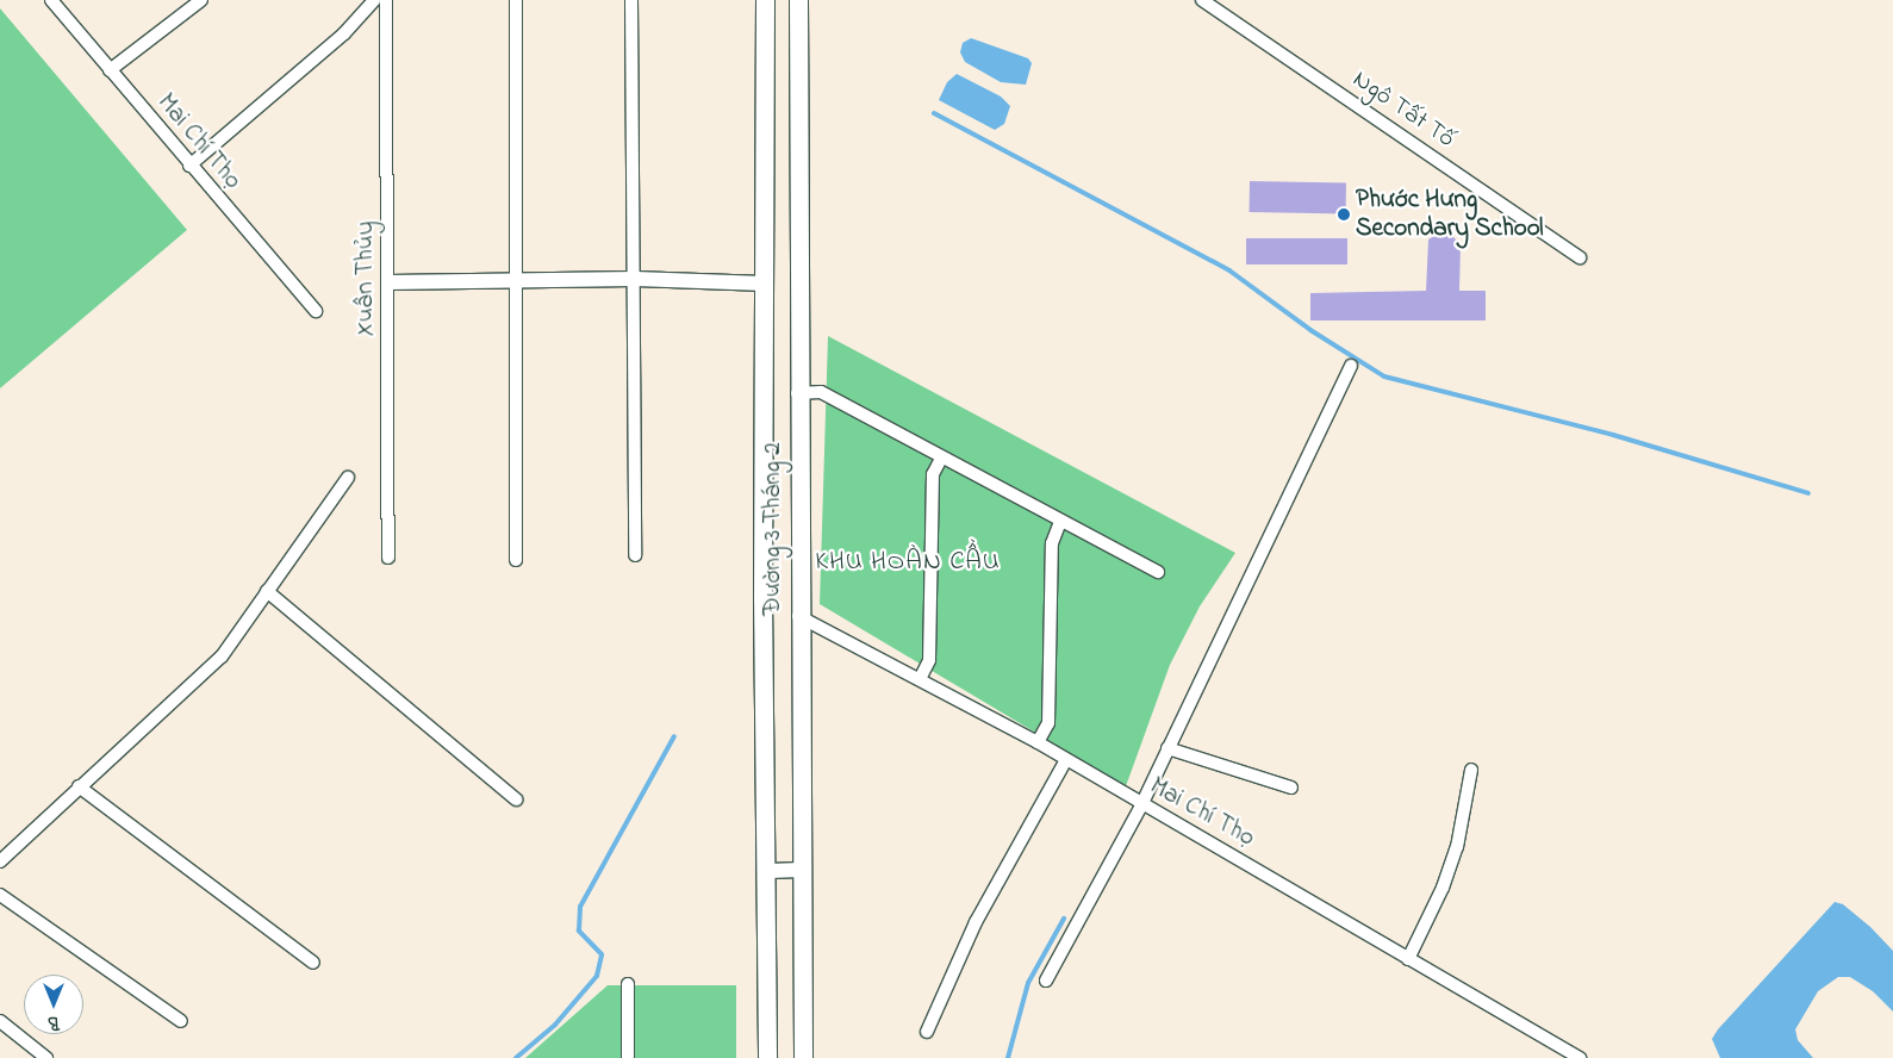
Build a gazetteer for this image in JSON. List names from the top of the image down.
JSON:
{
  "streets": {
    "main road": ["Đường 3 Tháng 2"],
    "street": ["Ngô Tất Tố", "Mai Chí Thọ", "Xuân Thủy"]
  },
  "crossings": [
    ["Mai Chí Thọ", "Đường 3 Tháng 2"]
  ],
  "districts": ["KHU HOÀN CẦU"],
  "places": ["Phước Hưng Secondary School"],
  "north": "bottom"
}
